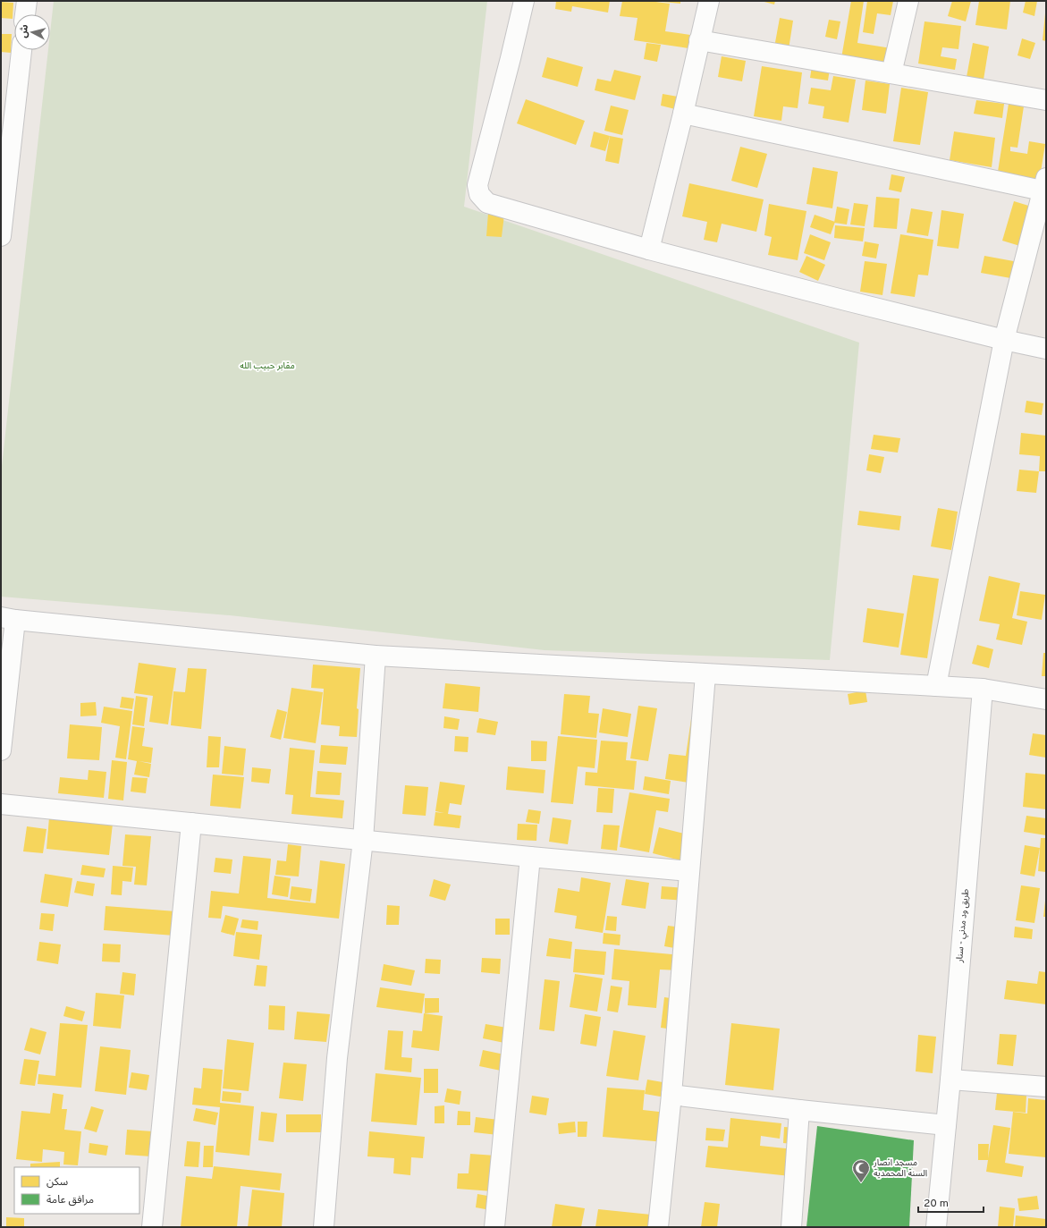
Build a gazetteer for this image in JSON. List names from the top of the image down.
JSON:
{
  "streets": {
    "street": ["طريق ود مدني - سنار"]
  },
  "parks": ["مقابر حبيب الله"],
  "places": {
    "mosque": ["مسجد انصار السنة المحمدية"]
  },
  "legend": ["سكن", "مرافق عامة"],
  "scale_bar": "20 m",
  "north": "left"
}
